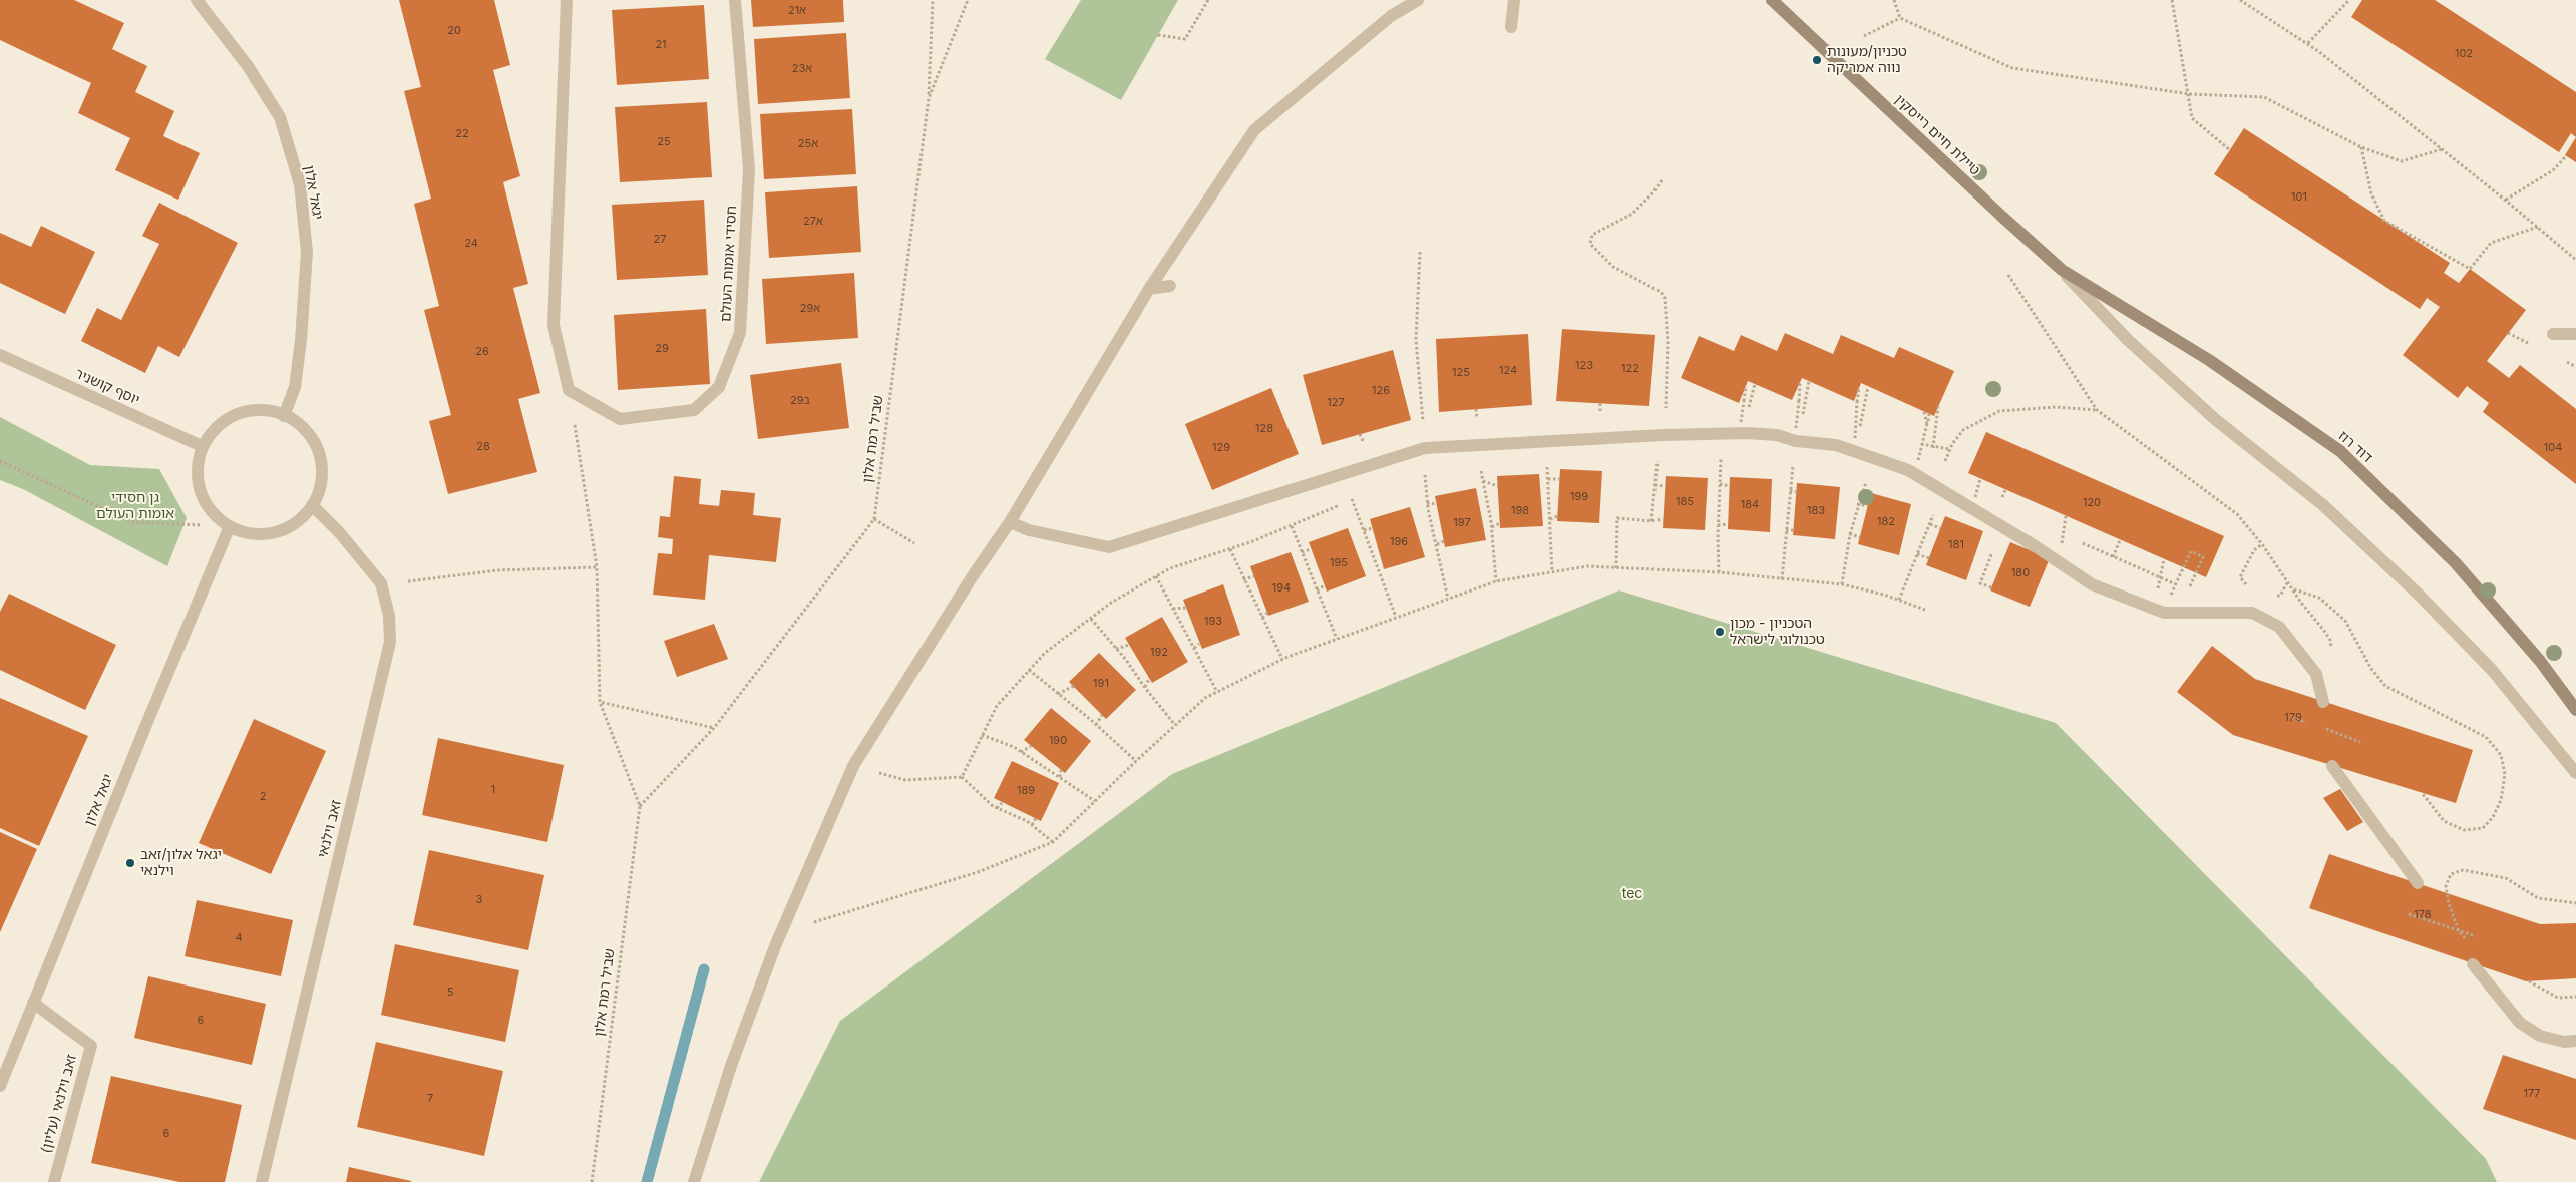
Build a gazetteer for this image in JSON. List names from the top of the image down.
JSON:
{
  "streets": {
    "street": [
      "טיילת חיים רייסקין",
      "יגאל אלון",
      "חסידי אומות העולם",
      "יוסף קושניר",
      "דוד רוז",
      "זאב וילנאי",
      "זאב וילנאי (עליון)"
    ],
    "path": ["שביל רמת אלון"]
  },
  "crossings": [
    ["טיילת חיים רייסקין", "דוד רוז"],
    ["יגאל אלון", "יוסף קושניר"],
    ["יגאל אלון", "זאב וילנאי"],
    ["יגאל אלון", "זאב וילנאי (עליון)"],
    ["חסידי אומות העולם", "שביל רמת אלון"],
    ["יוסף קושניר", "זאב וילנאי"]
  ],
  "parks": ["גן חסידי אומות העולם", "tec"],
  "places": ["טכניון/מעונות נווה אמריקה", "הטכניון - מכון טכנולוגי לישראל", "יגאל אלון/זאב וילנאי"],
  "house_numbers": [
    "21א",
    "20",
    "21",
    "102",
    "23א",
    "22",
    "25",
    "25א",
    "101",
    "27א",
    "27",
    "24",
    "29א",
    "29",
    "26",
    "123",
    "122",
    "124",
    "125",
    "126",
    "29ב",
    "127",
    "128",
    "28",
    "129",
    "104",
    "199",
    "185",
    "120",
    "184",
    "198",
    "183",
    "182",
    "197",
    "196",
    "181",
    "195",
    "180",
    "194",
    "193",
    "192",
    "191",
    "179",
    "190",
    "1",
    "189",
    "2",
    "3",
    "178",
    "4",
    "5",
    "6",
    "177",
    "7",
    "6"
  ]
}
